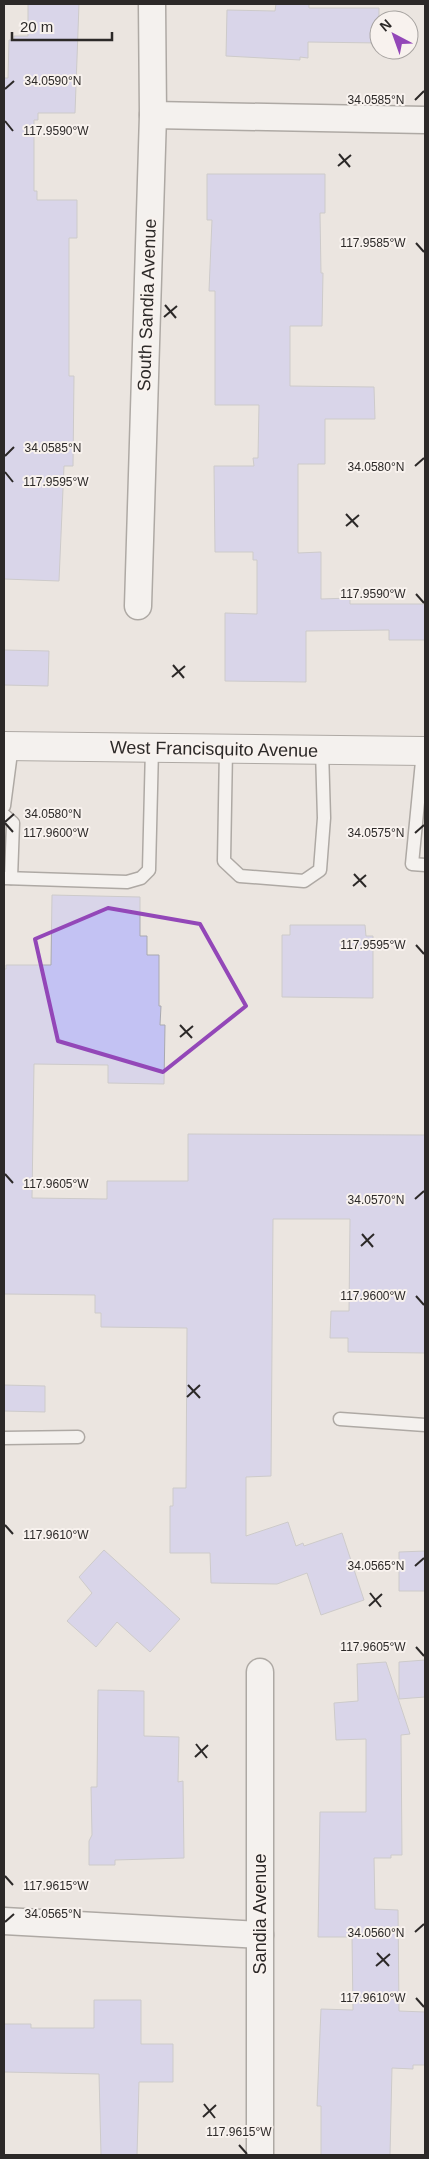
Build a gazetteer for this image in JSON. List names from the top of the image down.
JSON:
{
  "streets": {
    "street": ["South Sandia Avenue", "West Francisquito Avenue", "Sandia Avenue"]
  },
  "scale_bar": "20 m",
  "north": "top left",
  "coordinates": [
    "34.0590°N",
    "34.0585°N",
    "117.9590°W",
    "117.9585°W",
    "34.0580°N",
    "117.9595°W",
    "117.9600°W",
    "34.0575°N",
    "117.9605°W",
    "34.0570°N",
    "117.9610°W",
    "34.0565°N",
    "117.9615°W",
    "34.0560°N"
  ]
}
